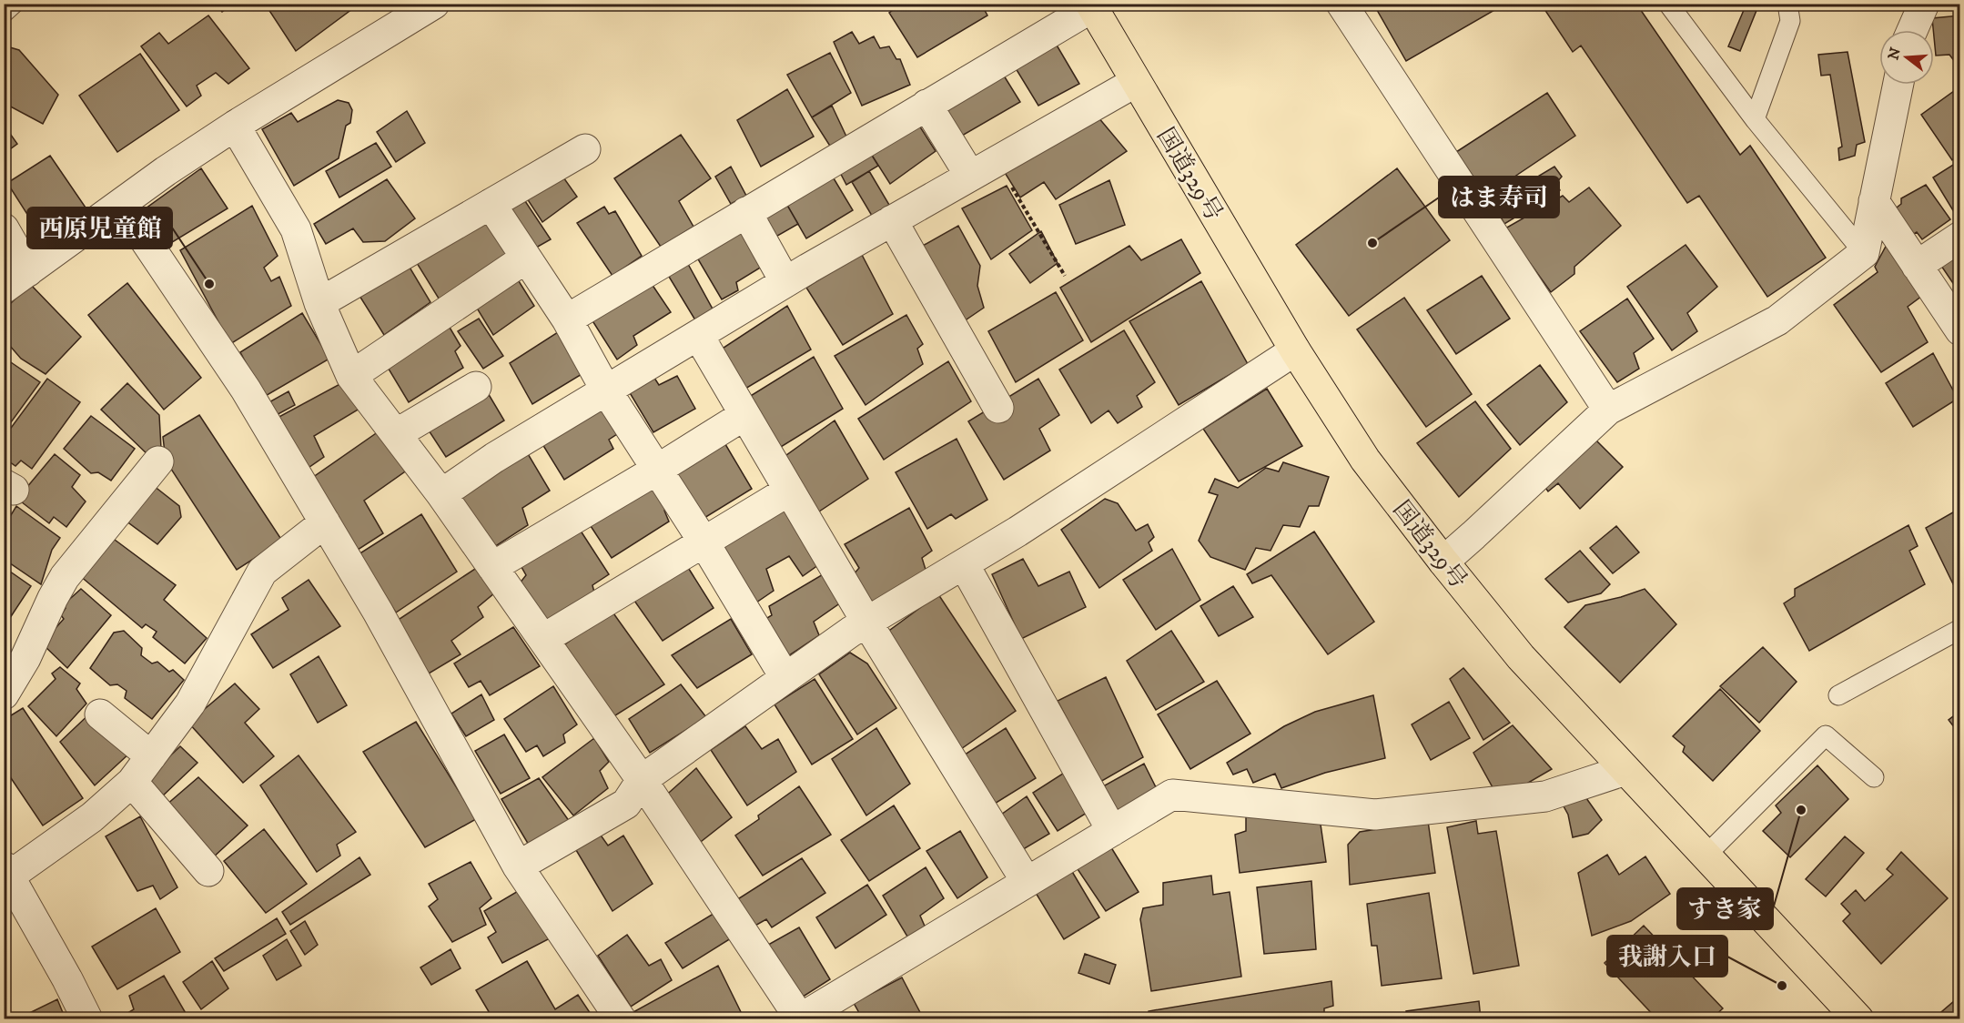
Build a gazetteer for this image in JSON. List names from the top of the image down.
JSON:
{
  "streets": {
    "highway": ["国道329号"]
  },
  "places": [
    "はま寿司",
    "西原児童館",
    "すき家",
    "我謝入口"
  ],
  "north": "left"
}
